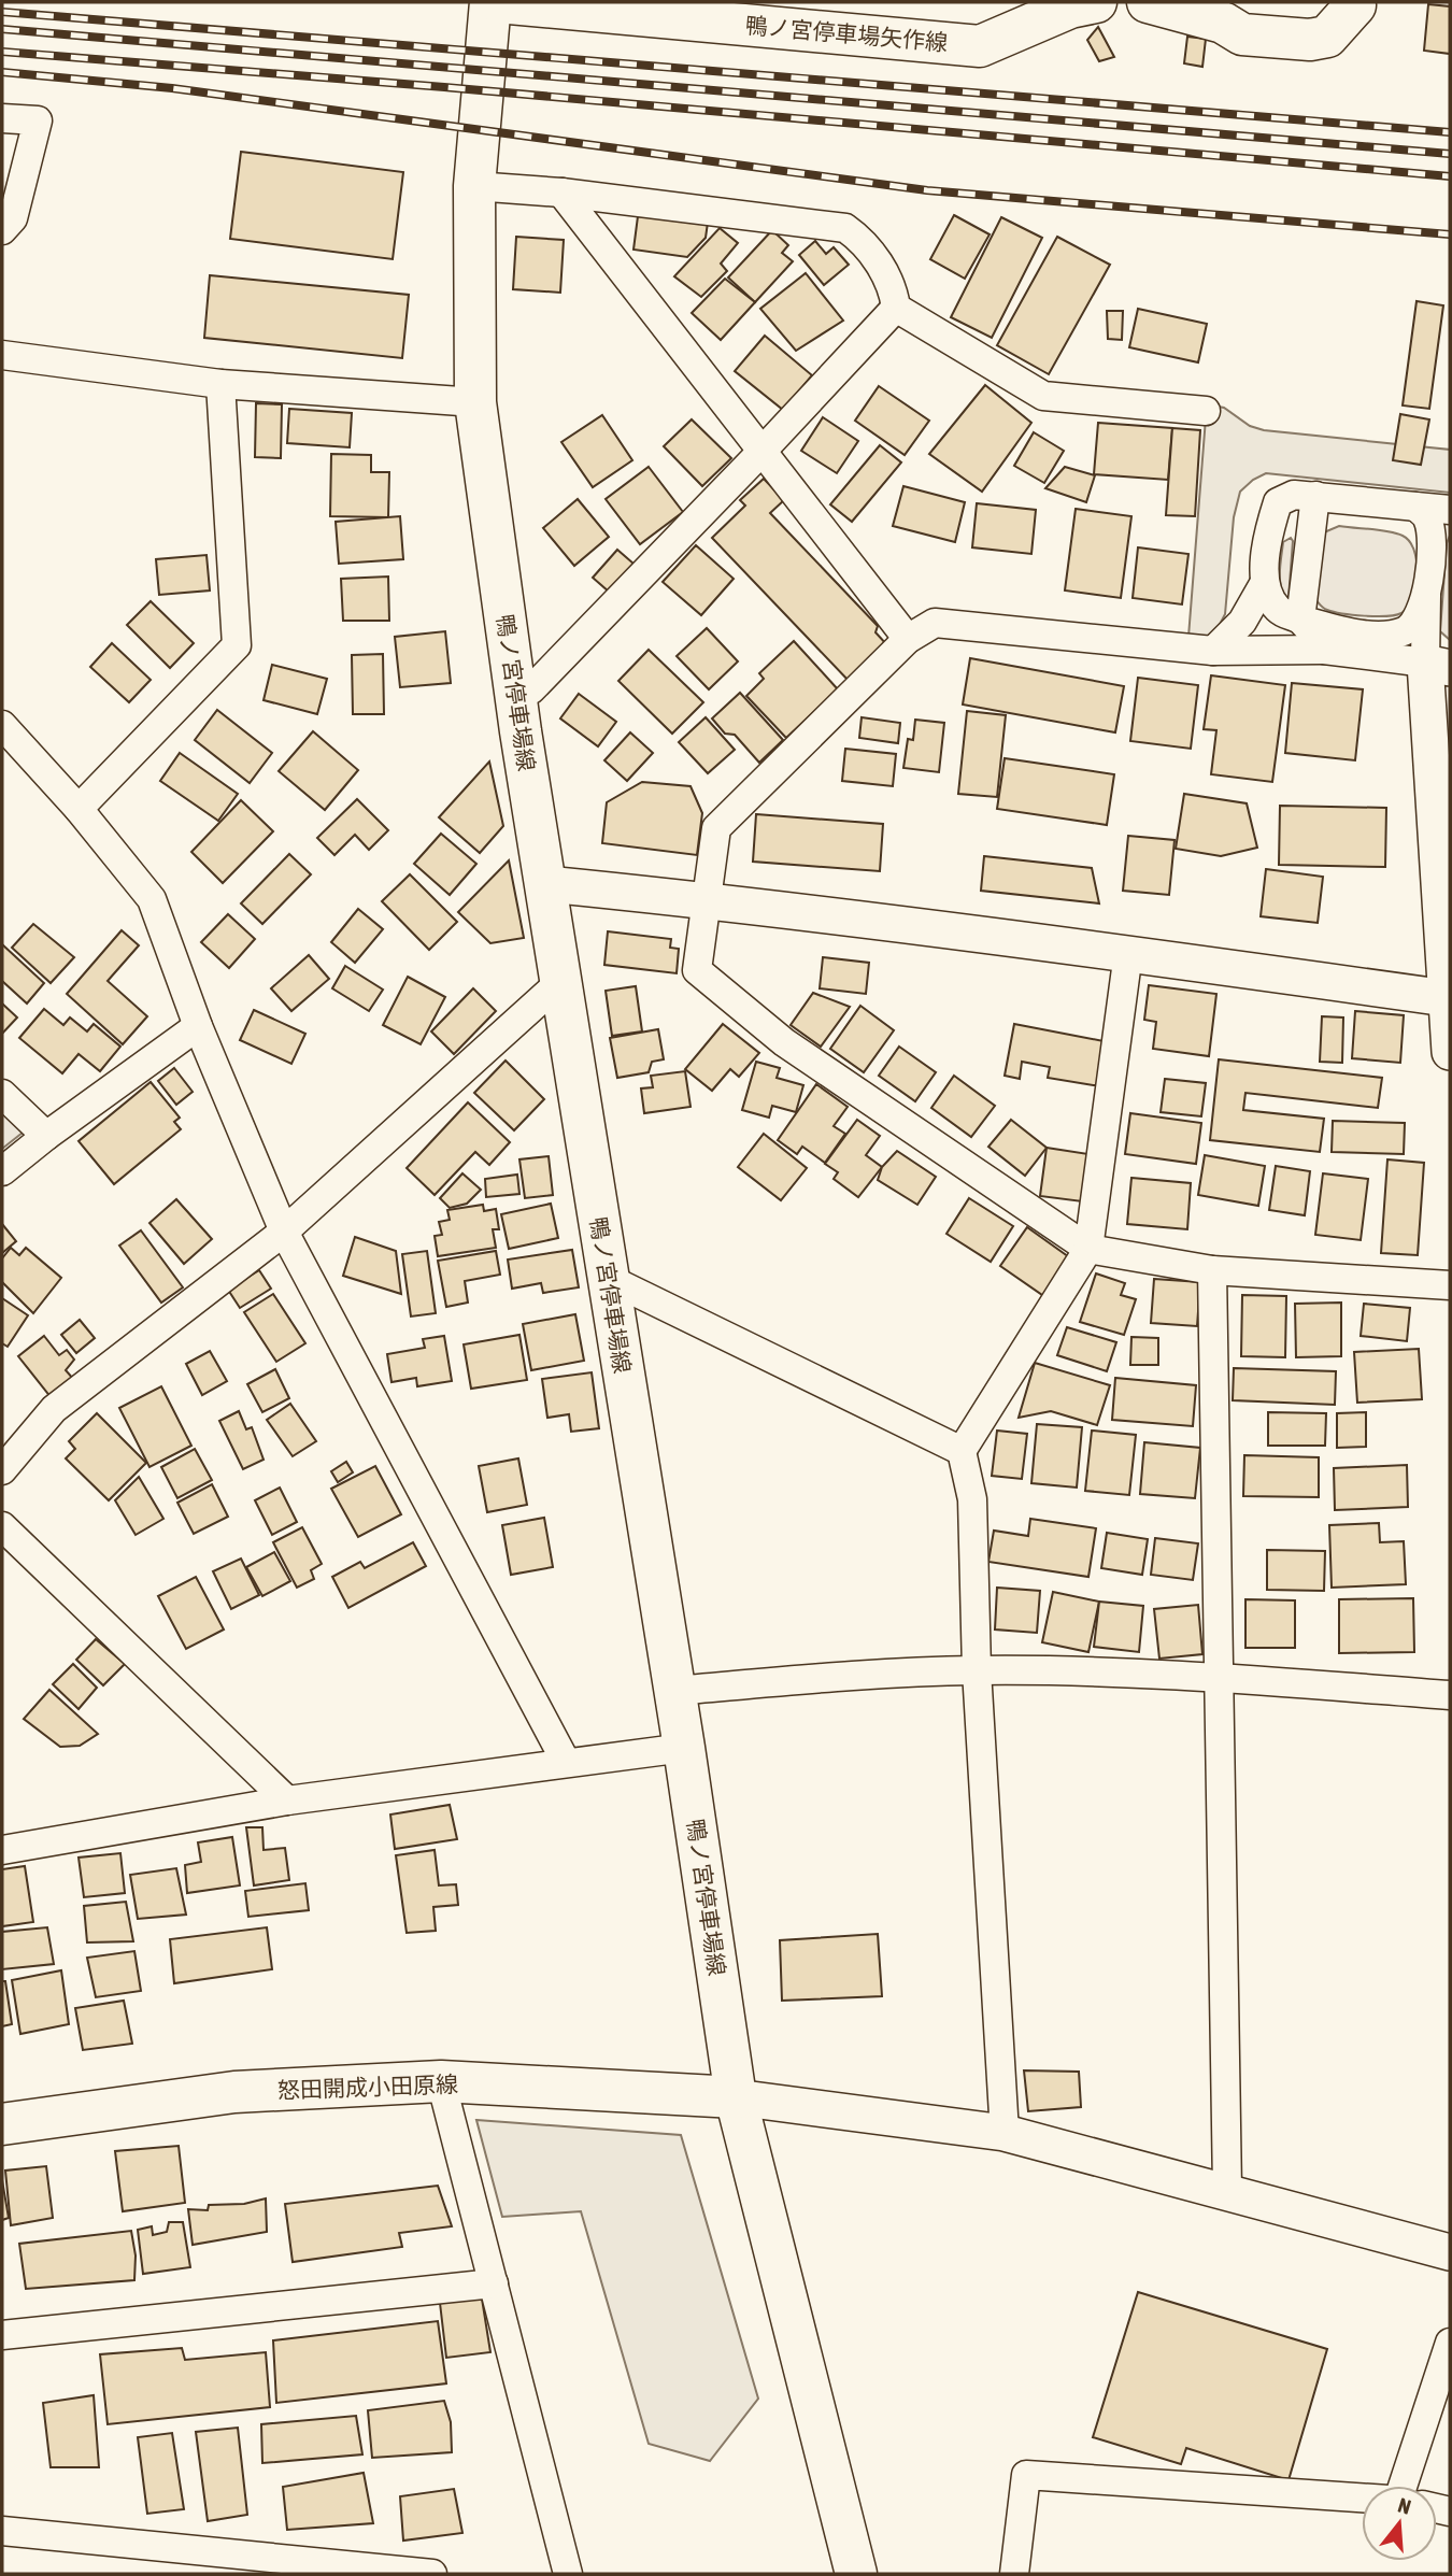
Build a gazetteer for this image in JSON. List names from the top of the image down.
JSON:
{
  "streets": {
    "main road": ["鴨ノ宮停車場矢作線", "鴨ノ宮停車場線", "怒田開成小田原線"]
  },
  "crossings": [
    ["鴨ノ宮停車場線", "怒田開成小田原線"]
  ],
  "north": "top"
}
